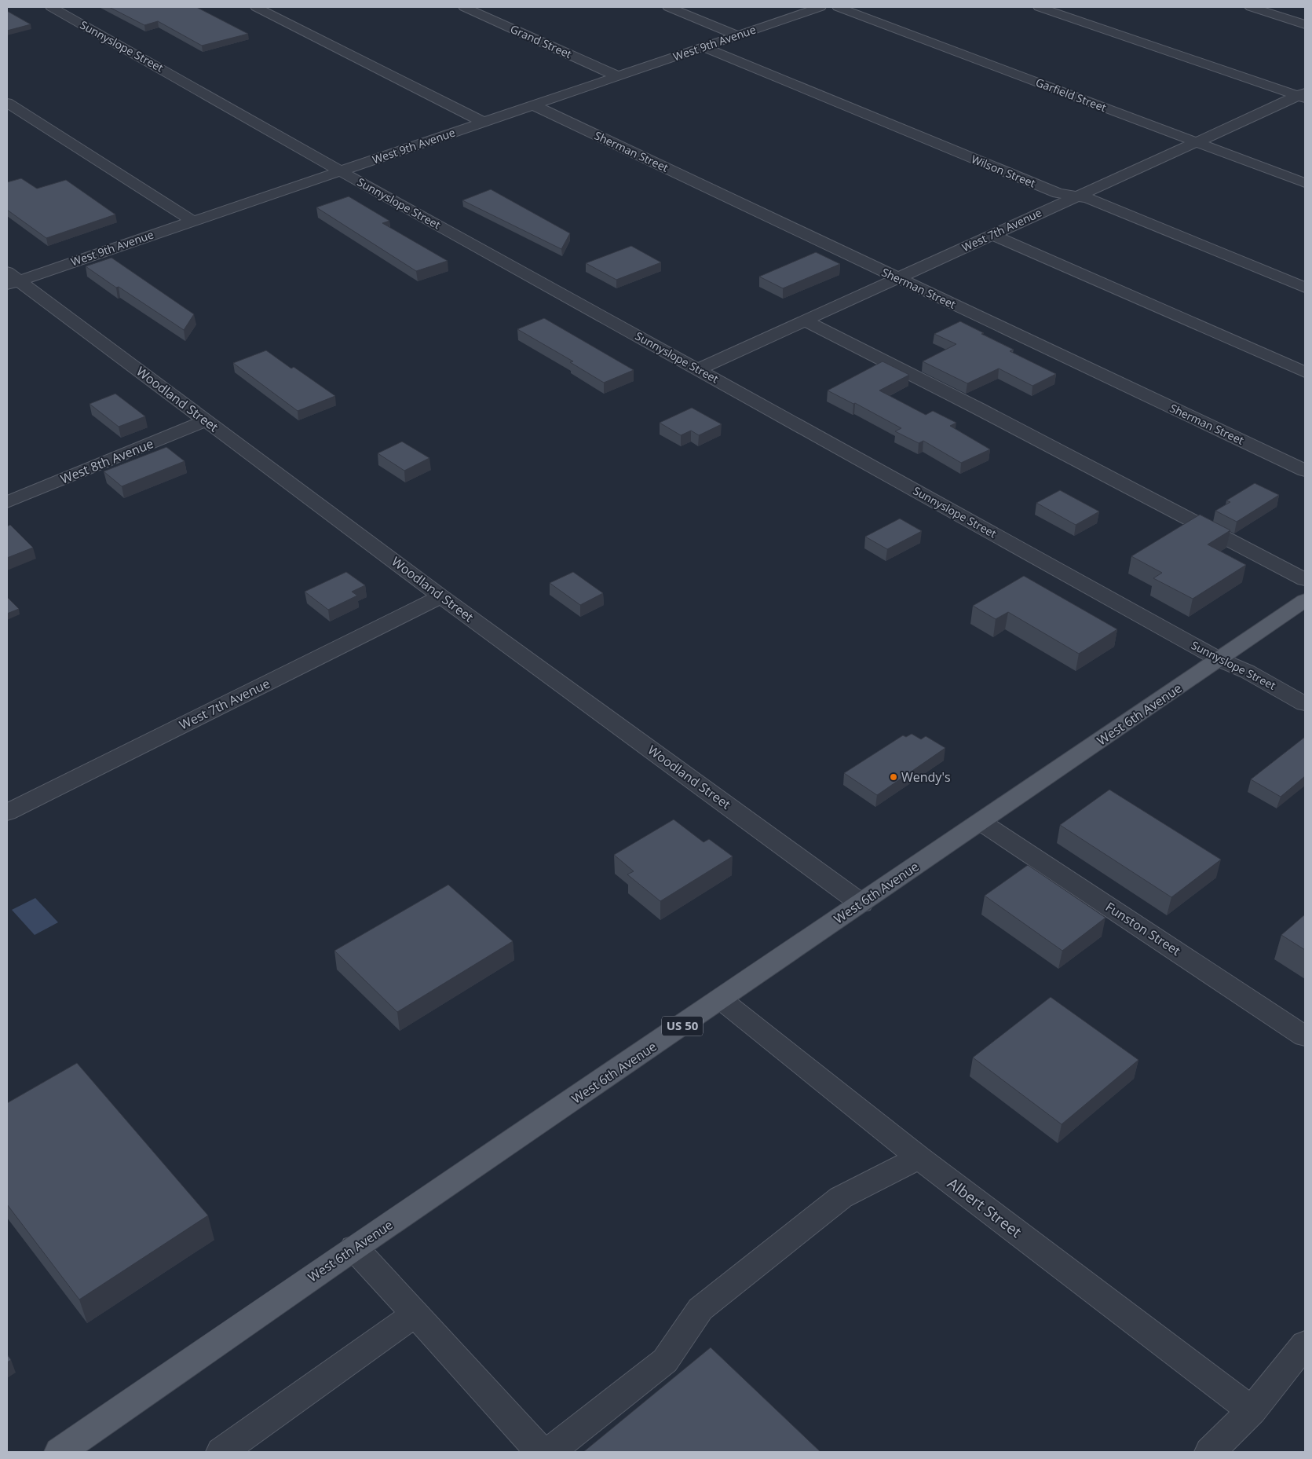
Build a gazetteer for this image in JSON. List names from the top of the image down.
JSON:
{
  "streets": {
    "main road": ["West 6th Avenue", "US 50"],
    "street": [
      "Grand Street",
      "West 9th Avenue",
      "Sunnyslope Street",
      "Garfield Street",
      "Sherman Street",
      "Wilson Street",
      "West 7th Avenue",
      "Woodland Street",
      "West 8th Avenue",
      "Funston Street",
      "Albert Street"
    ]
  },
  "crossings": [
    ["Grand Street", "West 9th Avenue"],
    ["West 9th Avenue", "Sunnyslope Street"],
    ["West 9th Avenue", "Sherman Street"],
    ["West 9th Avenue", "Wilson Street"],
    ["West 9th Avenue", "Woodland Street"],
    ["Sunnyslope Street", "West 7th Avenue"],
    ["Sunnyslope Street", "West 6th Avenue"],
    ["Garfield Street", "West 7th Avenue"],
    ["Sherman Street", "West 7th Avenue"],
    ["Wilson Street", "West 7th Avenue"],
    ["West 7th Avenue", "Woodland Street"],
    ["Woodland Street", "West 8th Avenue"],
    ["Woodland Street", "West 6th Avenue"],
    ["West 6th Avenue", "Funston Street"],
    ["West 6th Avenue", "Albert Street"]
  ],
  "places": ["Wendy's"]
}
